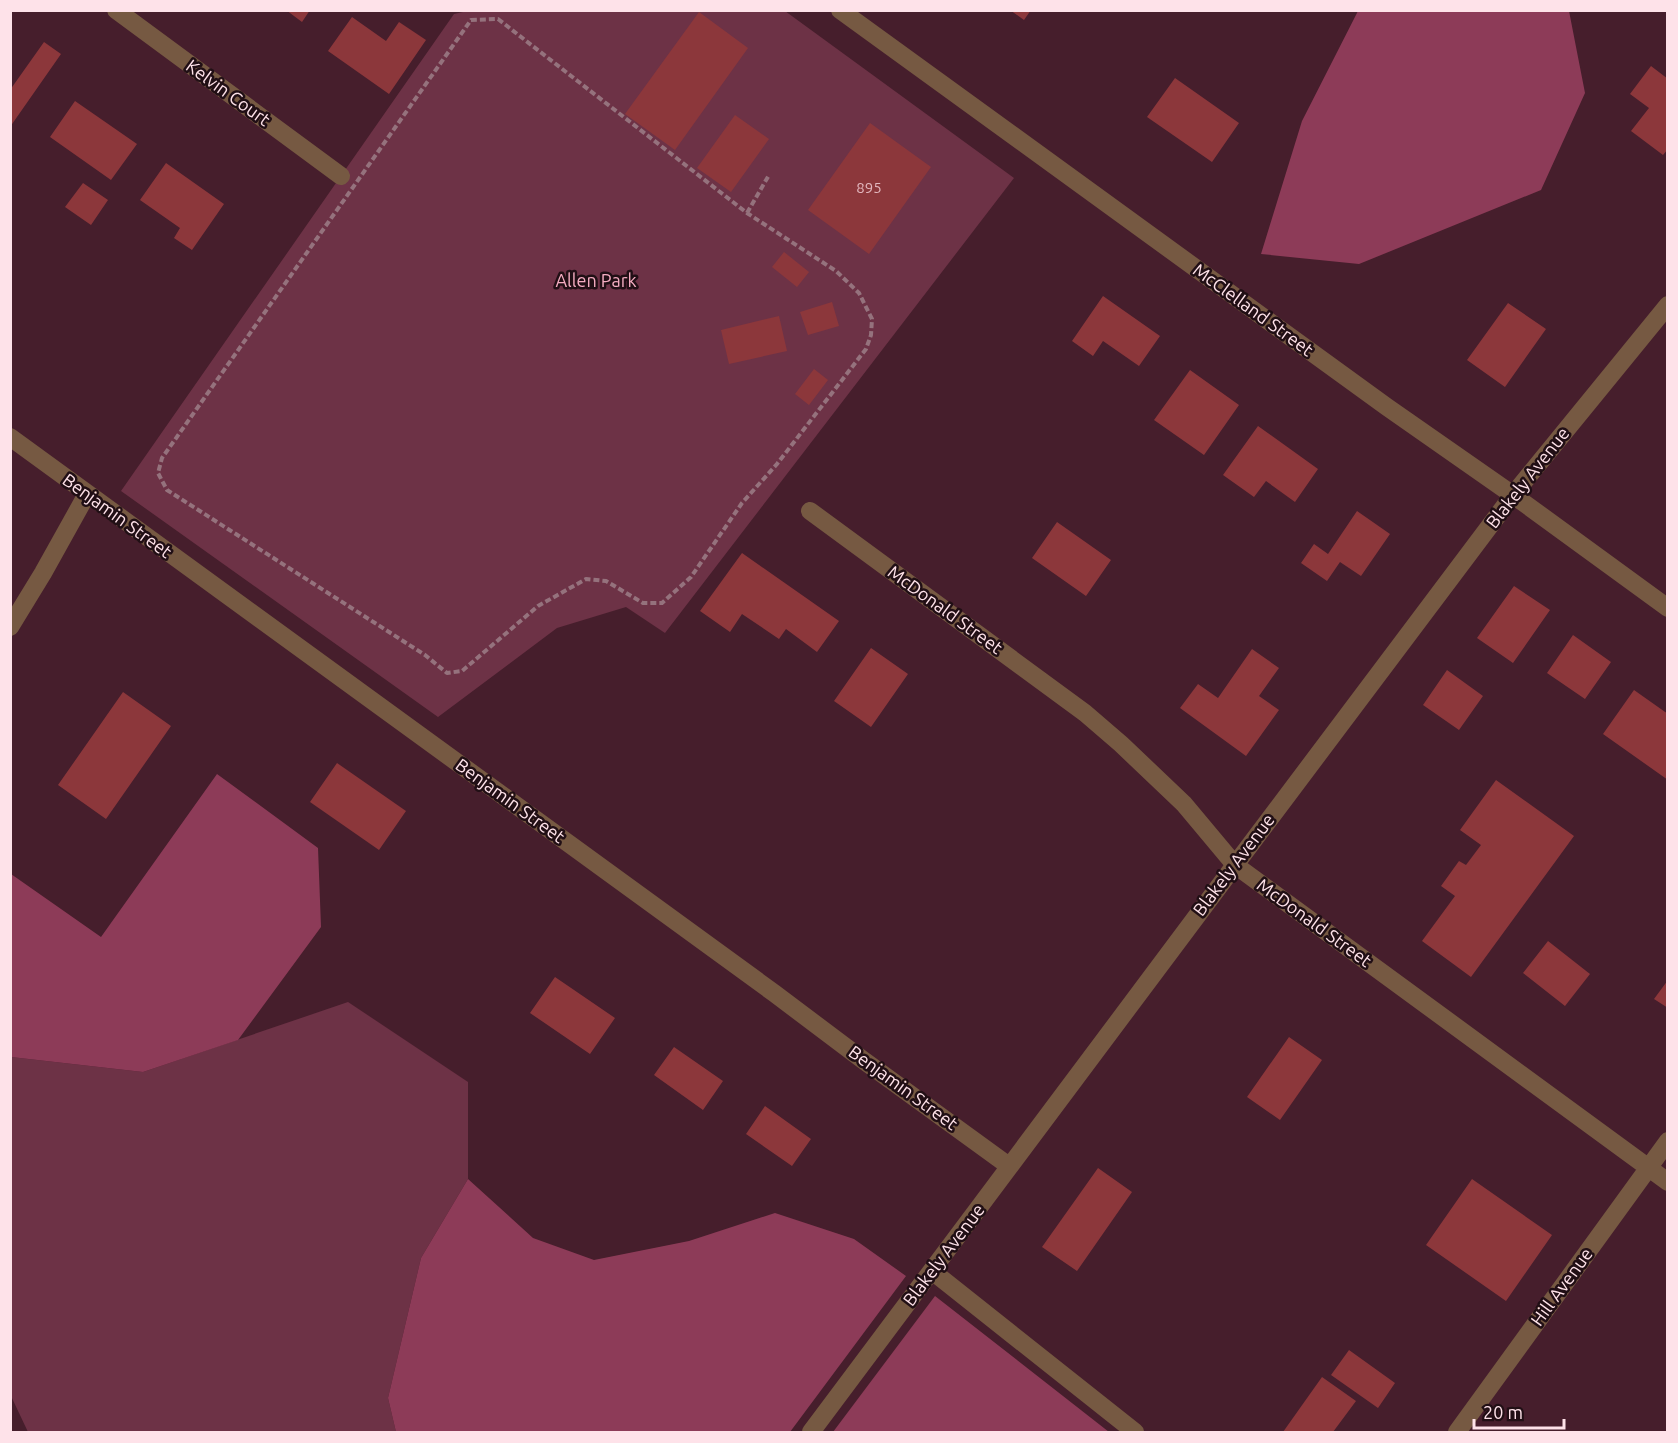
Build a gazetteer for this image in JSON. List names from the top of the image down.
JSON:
{
  "streets": {
    "street": [
      "Kelvin Court",
      "McClelland Street",
      "Blakely Avenue",
      "Benjamin Street",
      "McDonald Street",
      "Hill Avenue"
    ]
  },
  "crossings": [
    ["McClelland Street", "Blakely Avenue"],
    ["Blakely Avenue", "Benjamin Street"],
    ["Blakely Avenue", "McDonald Street"],
    ["McDonald Street", "Hill Avenue"]
  ],
  "parks": ["Allen Park"],
  "house_numbers": ["895"],
  "scale_bar": "20 m"
}
